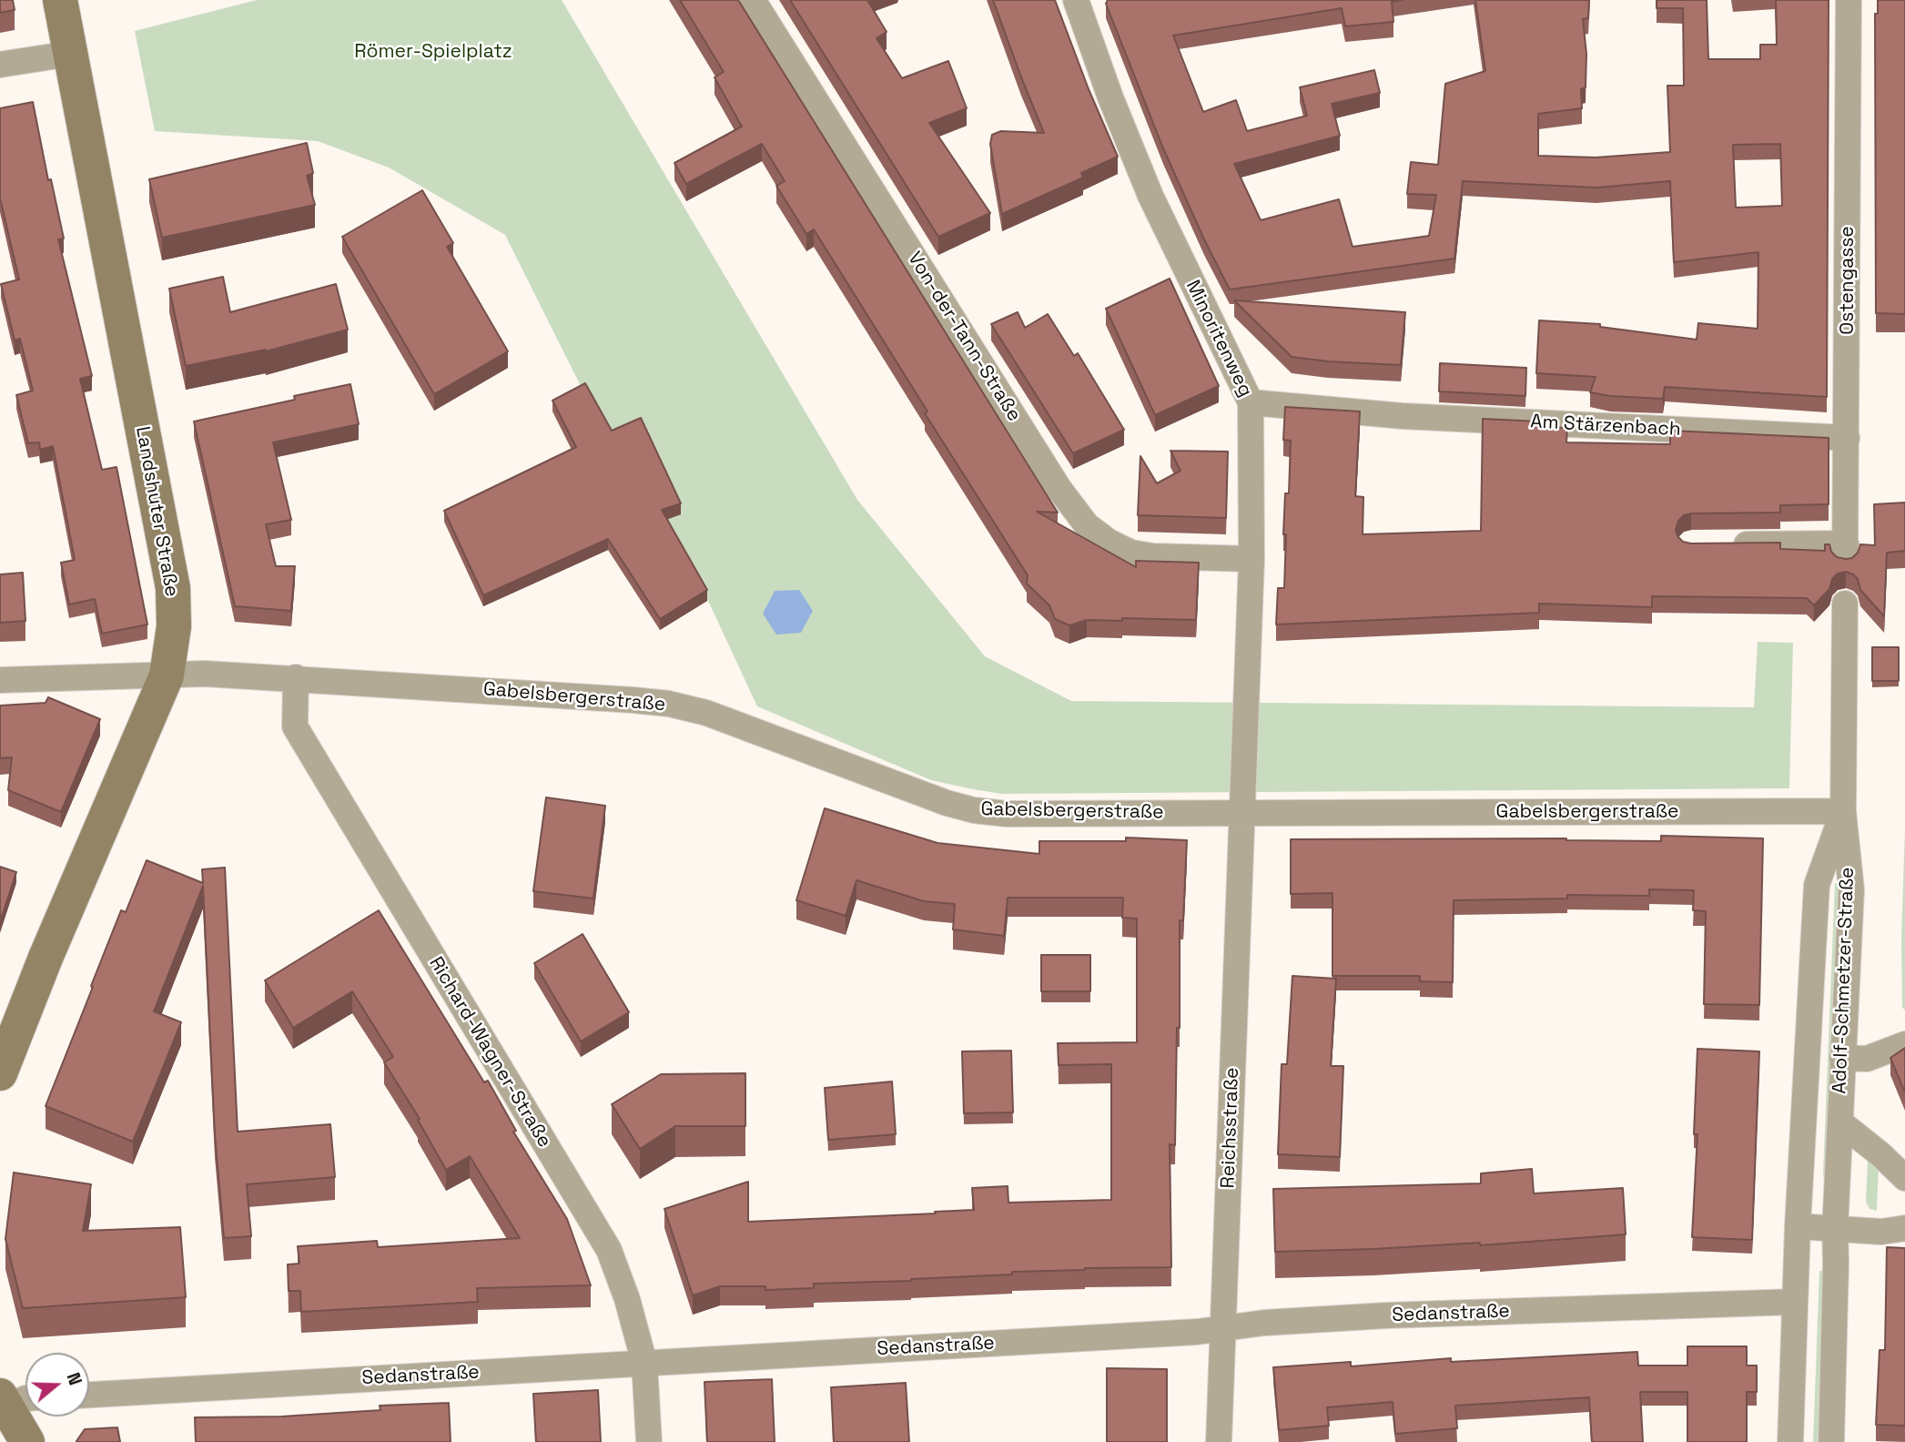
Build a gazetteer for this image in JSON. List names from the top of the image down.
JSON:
{
  "streets": {
    "street": [
      "Ostengasse",
      "Von-der-Tann-Straße",
      "Minoritenweg",
      "Am Stärzenbach",
      "Landshuter Straße",
      "Gabelsbergerstraße",
      "Adolf-Schmetzer-Straße",
      "Richard-Wagner-Straße",
      "Reichsstraße",
      "Sedanstraße"
    ]
  },
  "crossings": [
    ["Ostengasse", "Am Stärzenbach"],
    ["Von-der-Tann-Straße", "Minoritenweg"],
    ["Minoritenweg", "Am Stärzenbach"],
    ["Minoritenweg", "Gabelsbergerstraße"],
    ["Minoritenweg", "Reichsstraße"],
    ["Landshuter Straße", "Gabelsbergerstraße"],
    ["Gabelsbergerstraße", "Adolf-Schmetzer-Straße"],
    ["Gabelsbergerstraße", "Richard-Wagner-Straße"],
    ["Gabelsbergerstraße", "Reichsstraße"],
    ["Adolf-Schmetzer-Straße", "Sedanstraße"],
    ["Richard-Wagner-Straße", "Sedanstraße"],
    ["Reichsstraße", "Sedanstraße"]
  ],
  "parks": ["Römer-Spielplatz"],
  "north": "right"
}
